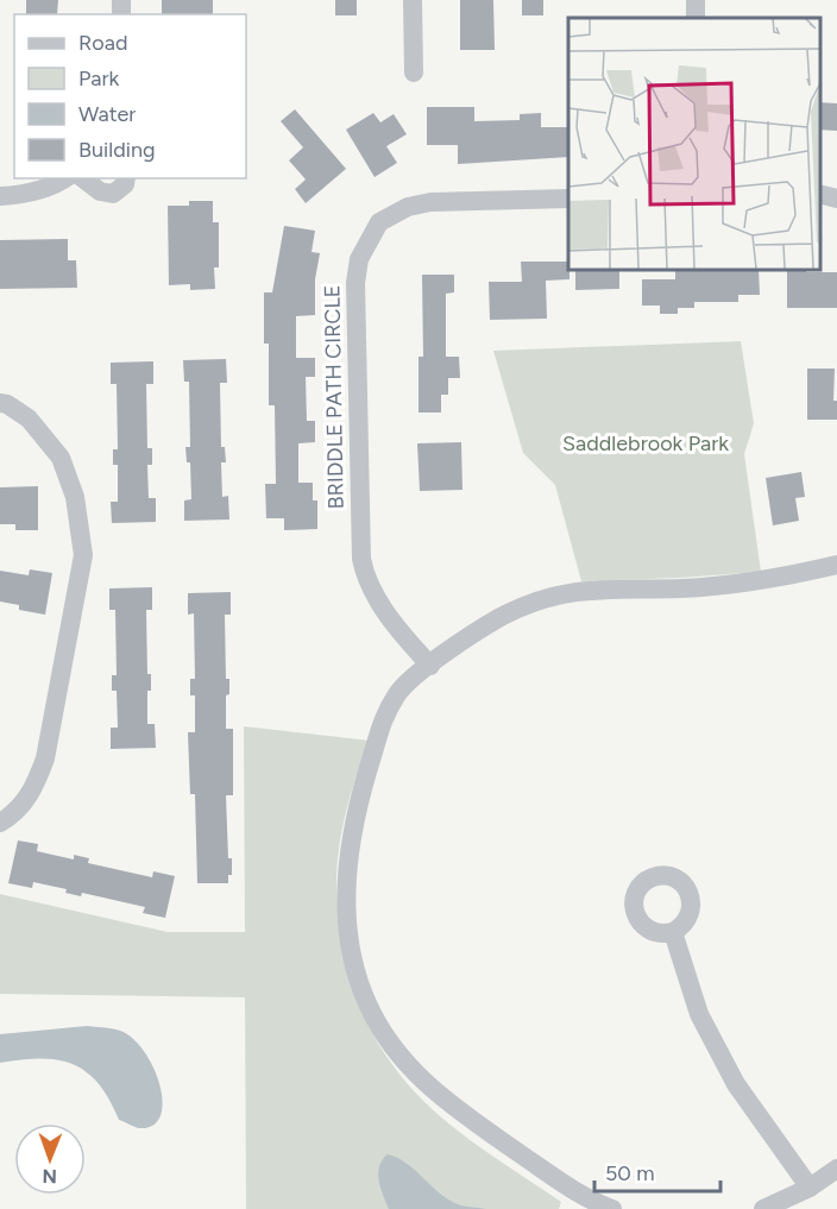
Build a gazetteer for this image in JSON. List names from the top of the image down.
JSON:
{
  "streets": {
    "street": ["BRIDDLE PATH CIRCLE"]
  },
  "parks": ["Saddlebrook Park"],
  "legend": [
    "Road",
    "Park",
    "Water",
    "Building"
  ],
  "scale_bar": "50 m",
  "north": "bottom"
}
